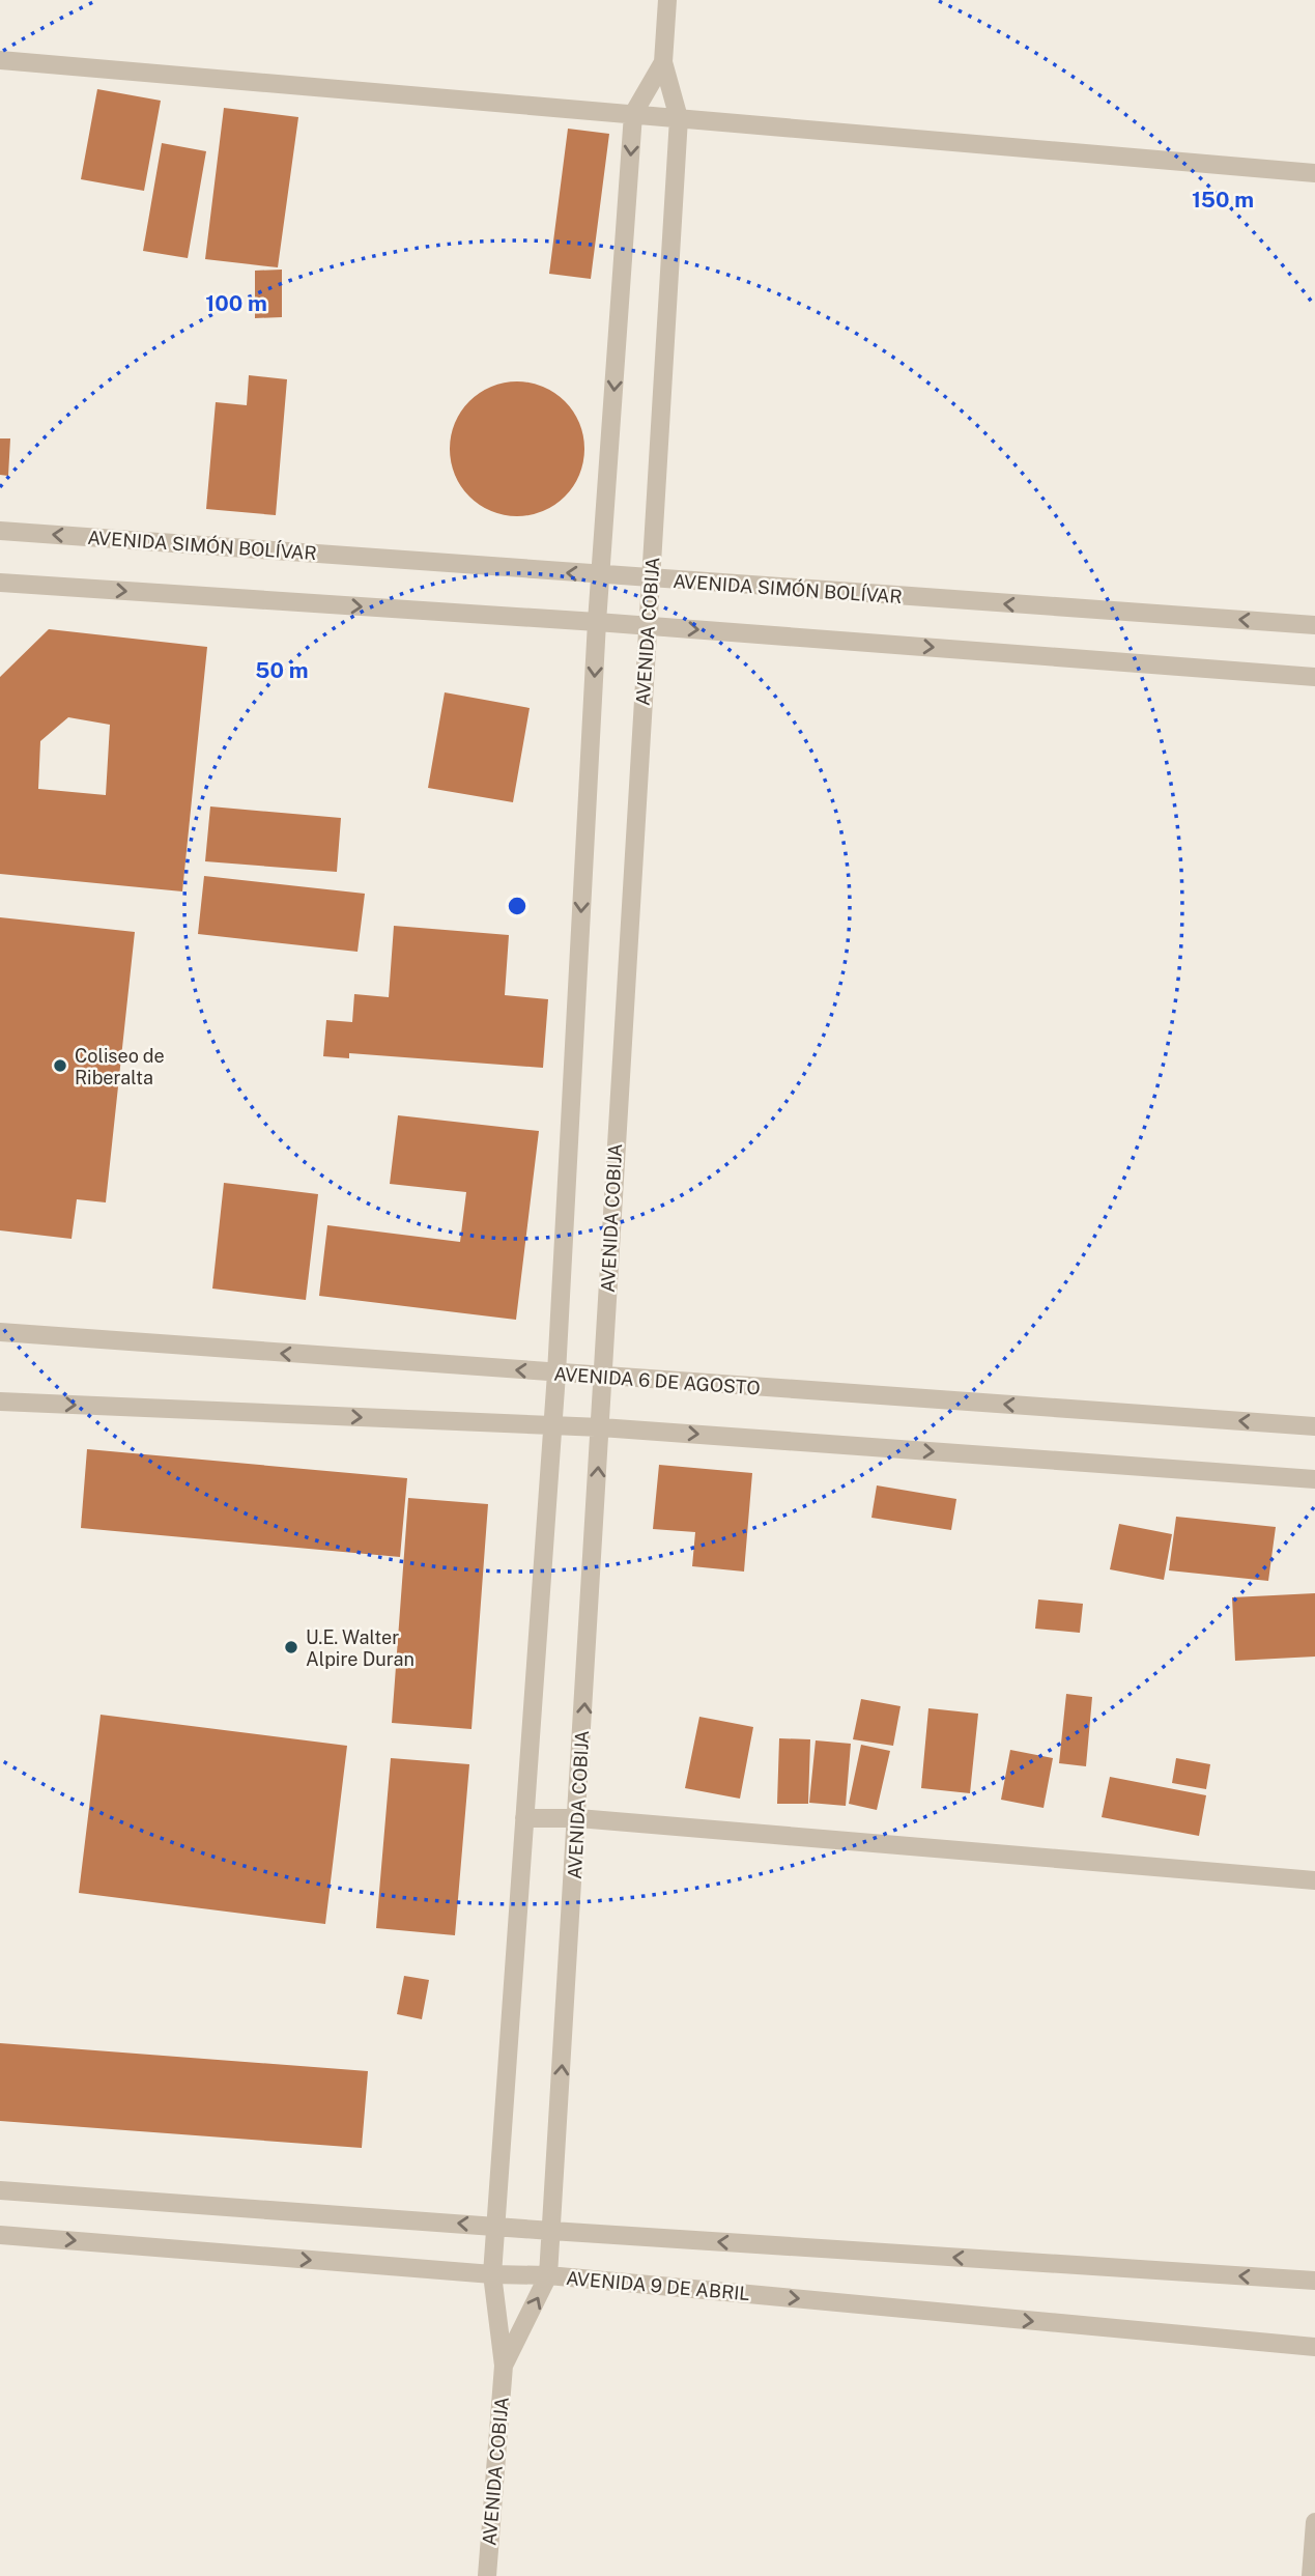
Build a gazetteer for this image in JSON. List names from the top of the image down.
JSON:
{
  "streets": {
    "street": [
      "AVENIDA SIMÓN BOLÍVAR",
      "AVENIDA COBIJA",
      "AVENIDA 6 DE AGOSTO",
      "AVENIDA 9 DE ABRIL"
    ]
  },
  "crossings": [
    ["AVENIDA SIMÓN BOLÍVAR", "AVENIDA COBIJA"],
    ["AVENIDA COBIJA", "AVENIDA 6 DE AGOSTO"],
    ["AVENIDA COBIJA", "AVENIDA 9 DE ABRIL"]
  ],
  "places": ["Coliseo de Riberalta", "U.E. Walter Alpire Duran"],
  "rings": ["150 m", "100 m", "50 m"]
}
